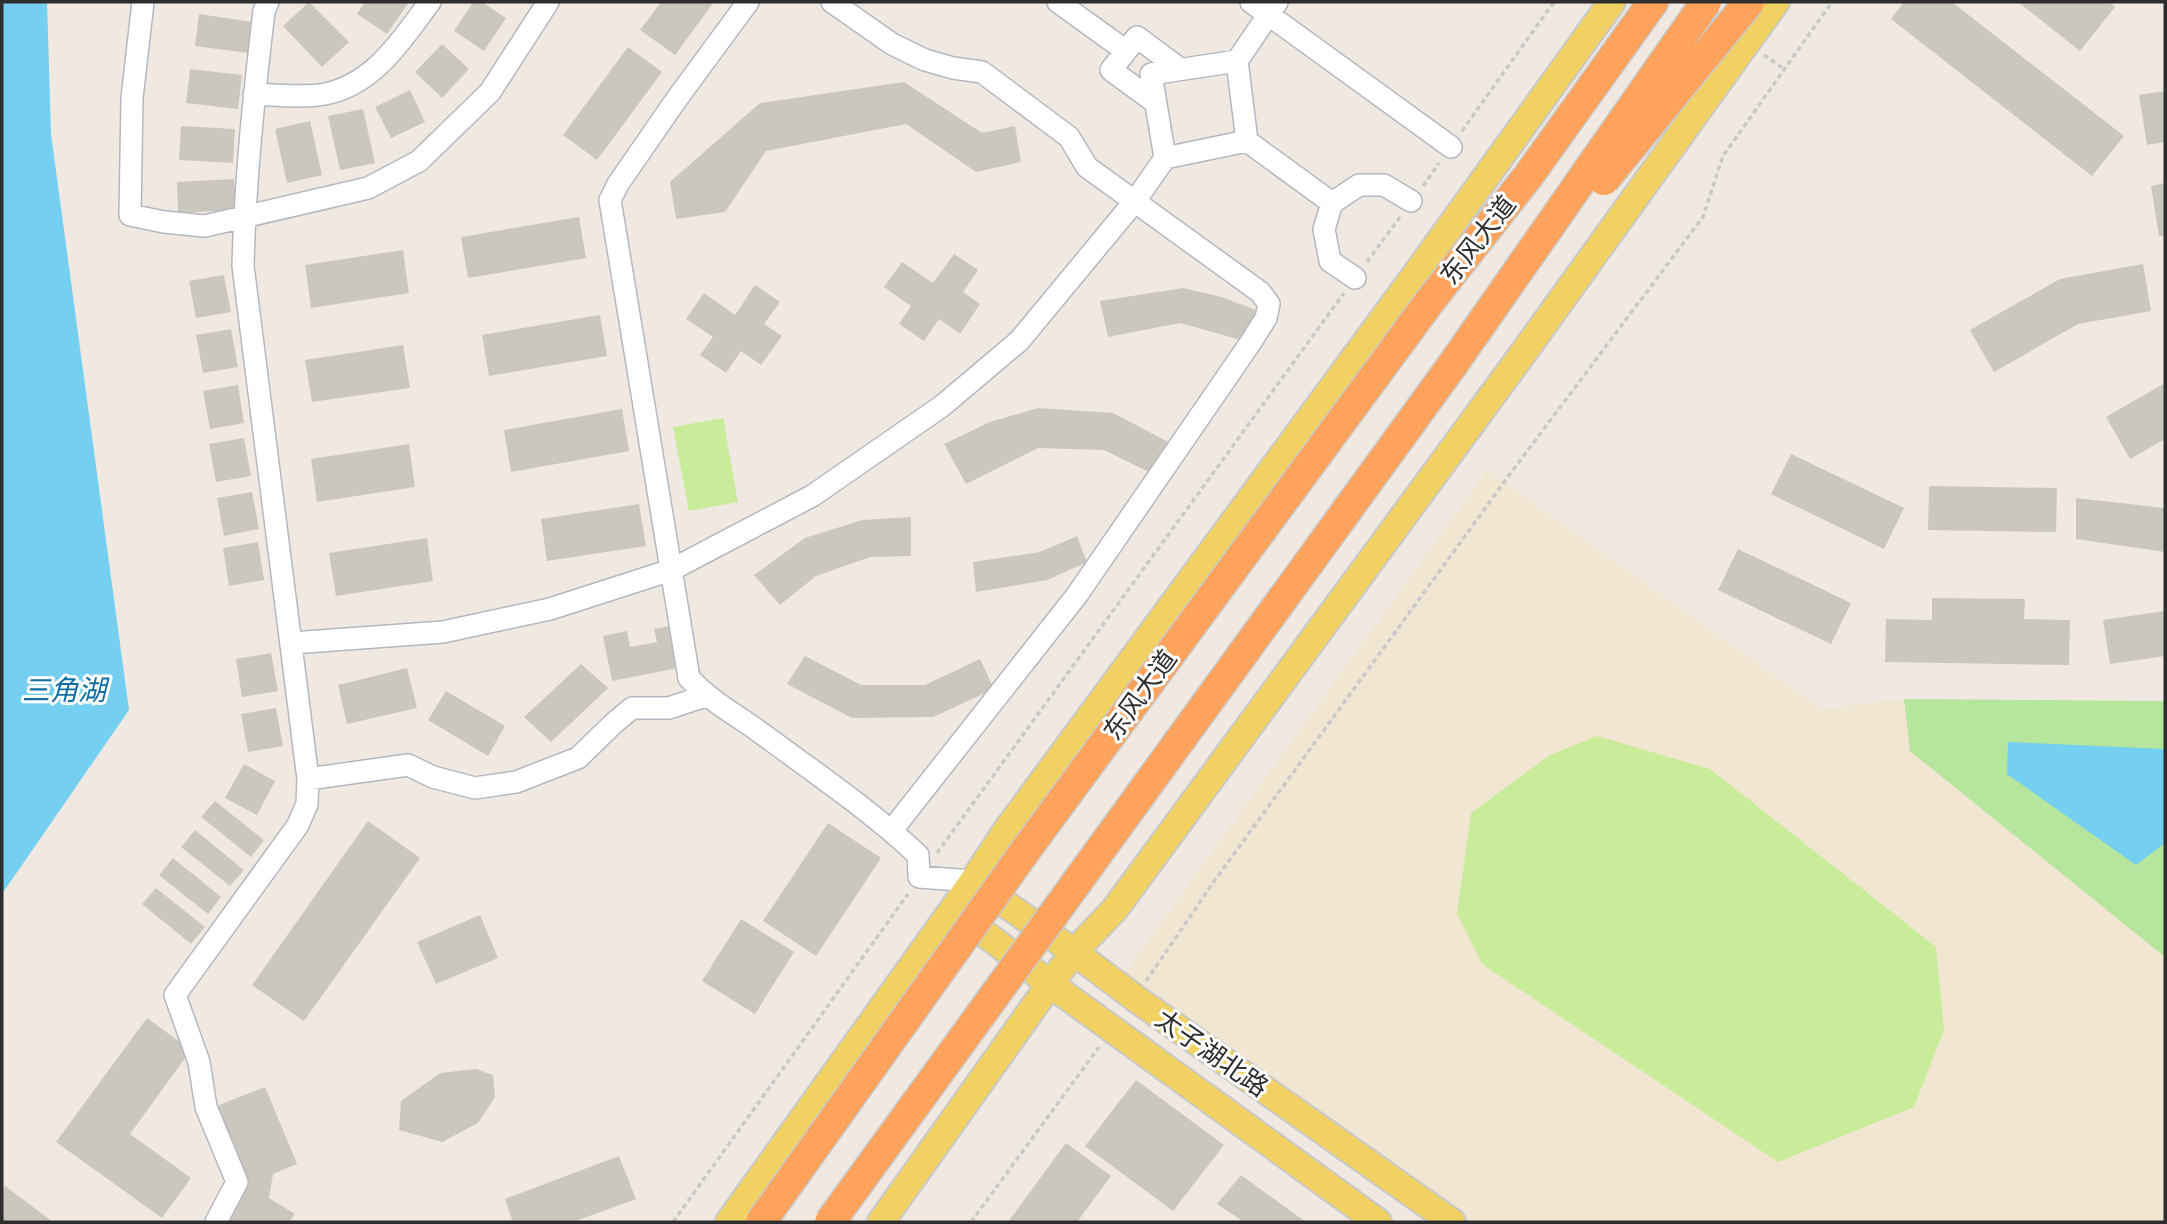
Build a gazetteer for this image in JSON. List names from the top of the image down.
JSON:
{
  "streets": {
    "highway": ["东风大道"],
    "main road": ["太子湖北路"]
  },
  "water": ["三角湖"]
}
